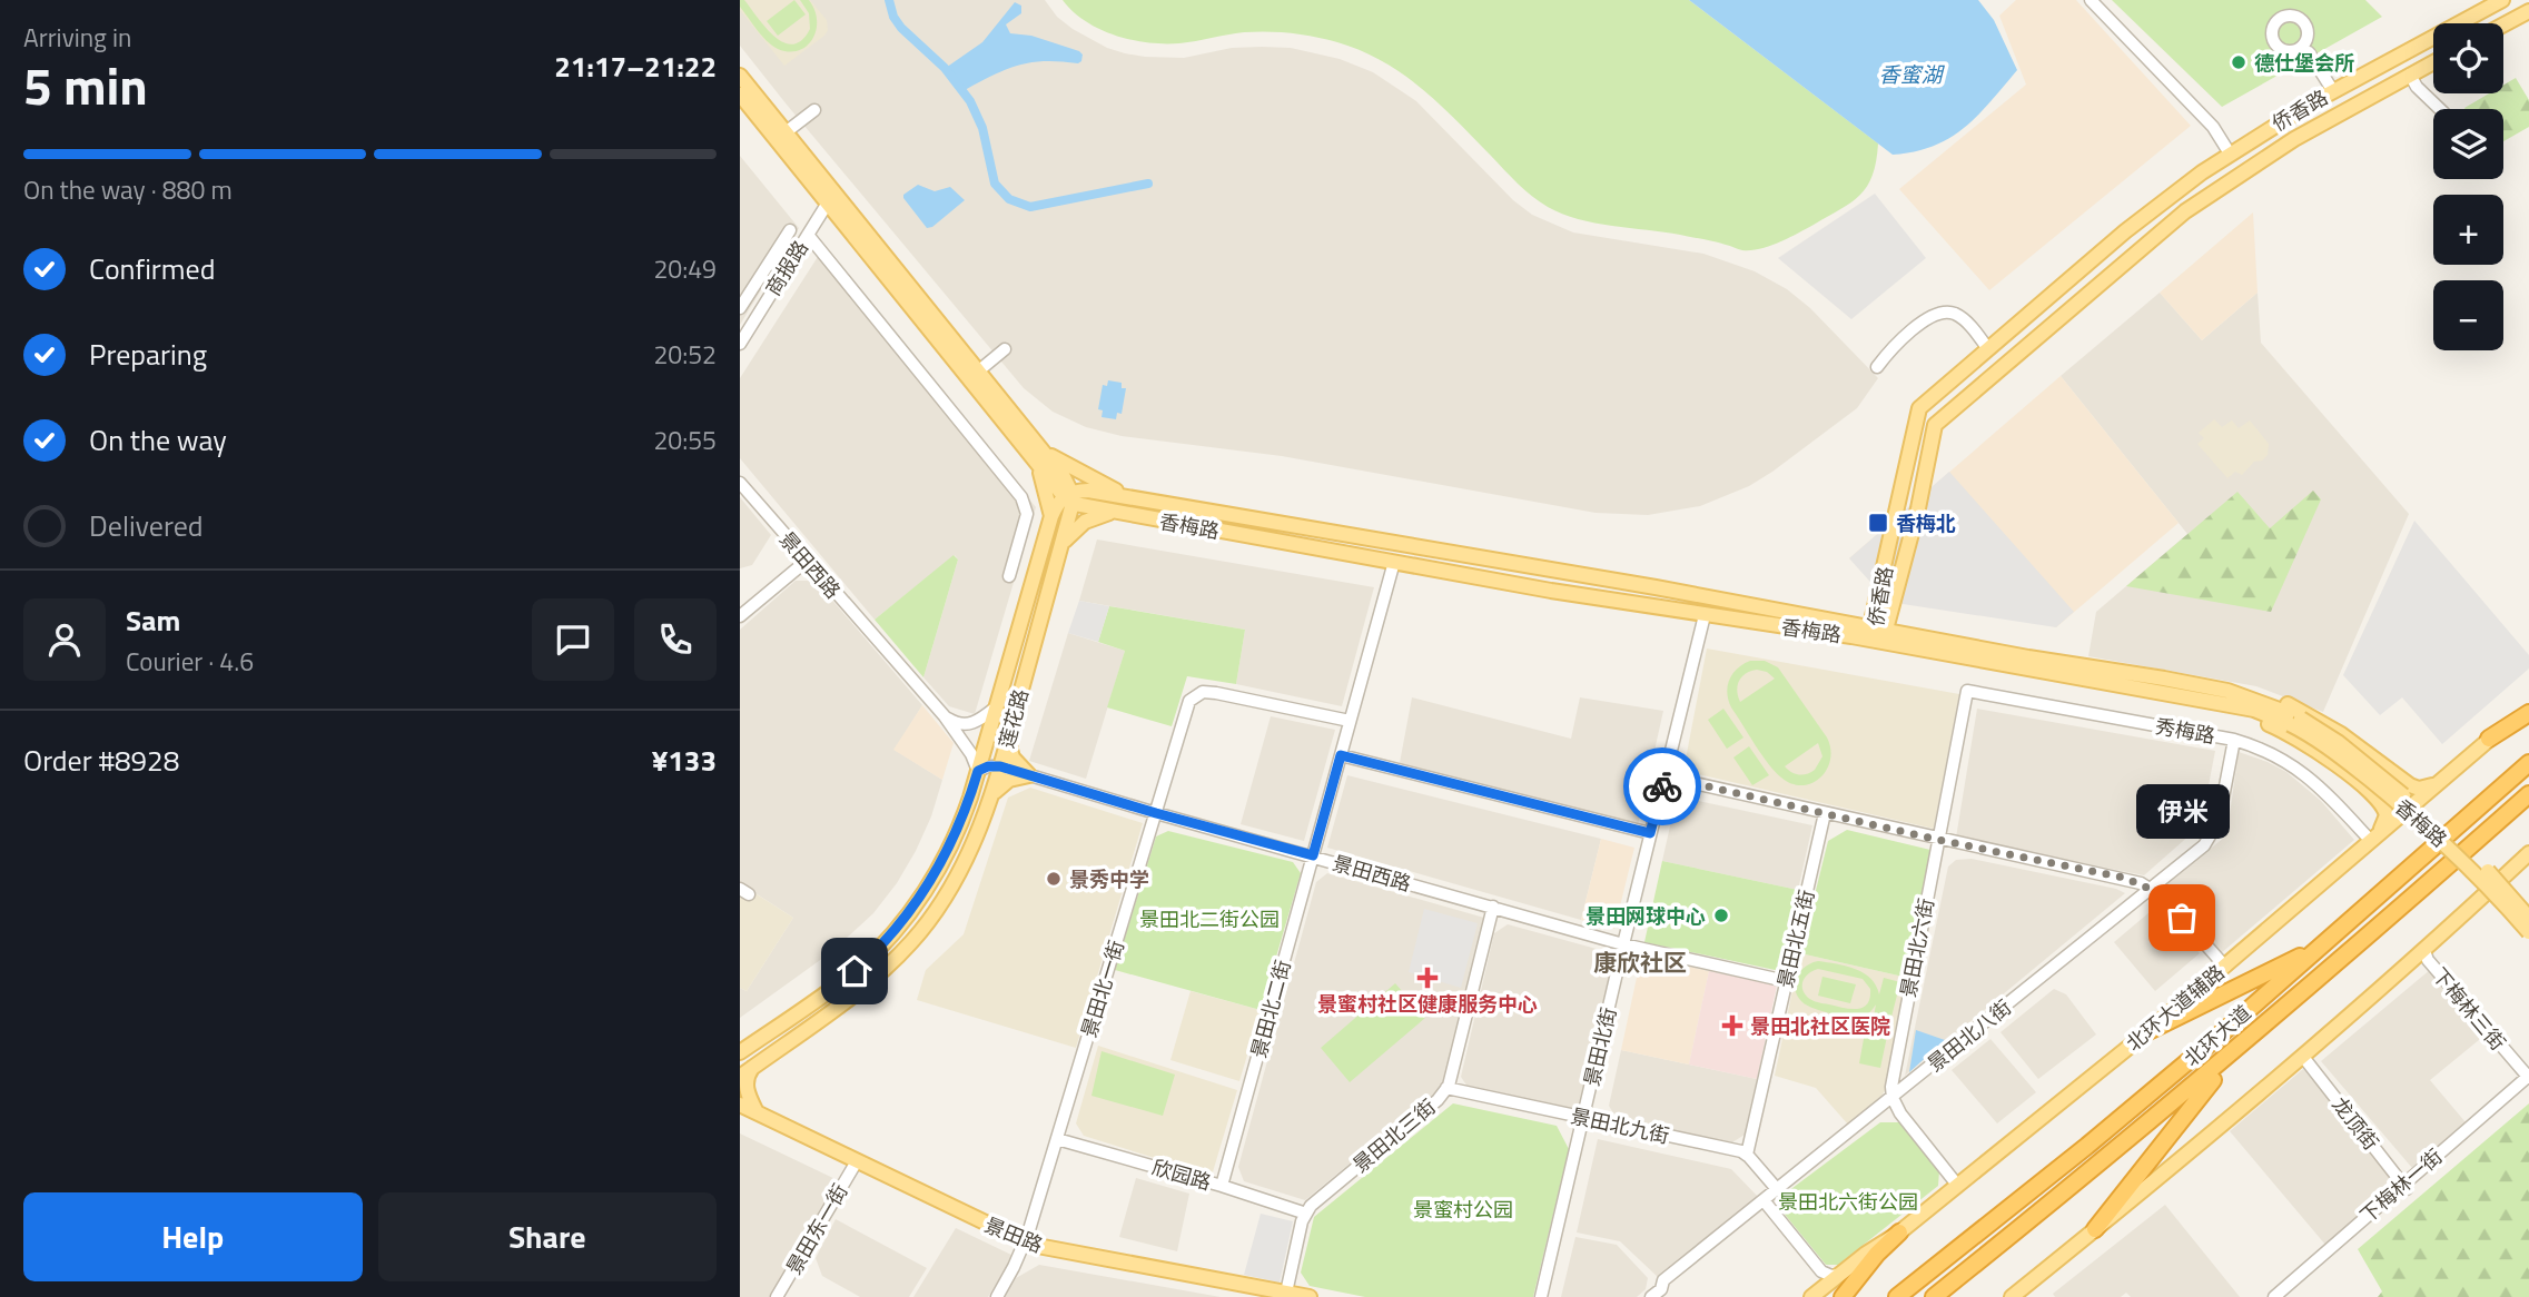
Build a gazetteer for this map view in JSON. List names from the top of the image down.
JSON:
{
  "streets": {
    "highway": ["北环大道"],
    "main road": [
      "侨香路",
      "香梅路",
      "莲花路",
      "北环大道辅路",
      "景田路"
    ],
    "street": [
      "商报路",
      "景田西路",
      "秀梅路",
      "景田北五街",
      "景田北六街",
      "景田北一街",
      "景田北二街",
      "下梅林三街",
      "景田北八街",
      "景田北街",
      "龙顶街",
      "景田北九街",
      "景田北三街",
      "欣园路",
      "下梅林一街",
      "景田东一街"
    ]
  },
  "crossings": [
    ["侨香路", "香梅路"],
    ["香梅路", "莲花路"],
    ["香梅路", "景田北二街"],
    ["香梅路", "景田北街"],
    ["景田西路", "莲花路"],
    ["景田西路", "景田北五街"],
    ["景田西路", "景田北一街"],
    ["景田西路", "景田北二街"],
    ["景田西路", "景田北街"],
    ["景田西路", "景田北三街"],
    ["秀梅路", "景田北六街"],
    ["秀梅路", "北环大道辅路"],
    ["秀梅路", "景田北八街"],
    ["景田北五街", "景田北九街"],
    ["景田北六街", "景田北八街"],
    ["景田北一街", "景田北二街"],
    ["景田北一街", "欣园路"],
    ["景田北一街", "景田路"],
    ["景田北二街", "欣园路"],
    ["下梅林三街", "下梅林一街"],
    ["景田北街", "景田北九街"],
    ["龙顶街", "下梅林一街"],
    ["景田北九街", "景田北三街"],
    ["景田北三街", "欣园路"],
    ["景田东一街", "景田路"]
  ],
  "districts": ["康欣社区"],
  "water": ["香蜜湖"],
  "parks": ["景田北二街公园", "景田北六街公园", "景蜜村公园"],
  "places": {
    "other": [
      "德仕堡会所",
      "景秀中学",
      "景田网球中心",
      "伊米"
    ],
    "transit": ["香梅北"],
    "health": ["景蜜村社区健康服务中心", "景田北社区医院"]
  },
  "page": {
    "heading": ["5 min", "Arriving in", "21:17–21:22"],
    "panel": [
      "Sam",
      "Courier · 4.6",
      "Order #8928",
      "¥133"
    ],
    "map_buttons": ["+", "−"],
    "bar": "On the way · 880 m",
    "list": [
      ["Confirmed", "20:49"],
      ["Preparing", "20:52"],
      ["On the way", "20:55"],
      "Delivered"
    ],
    "bubble": "伊米",
    "buttons": ["Help", "Share"]
  }
}
